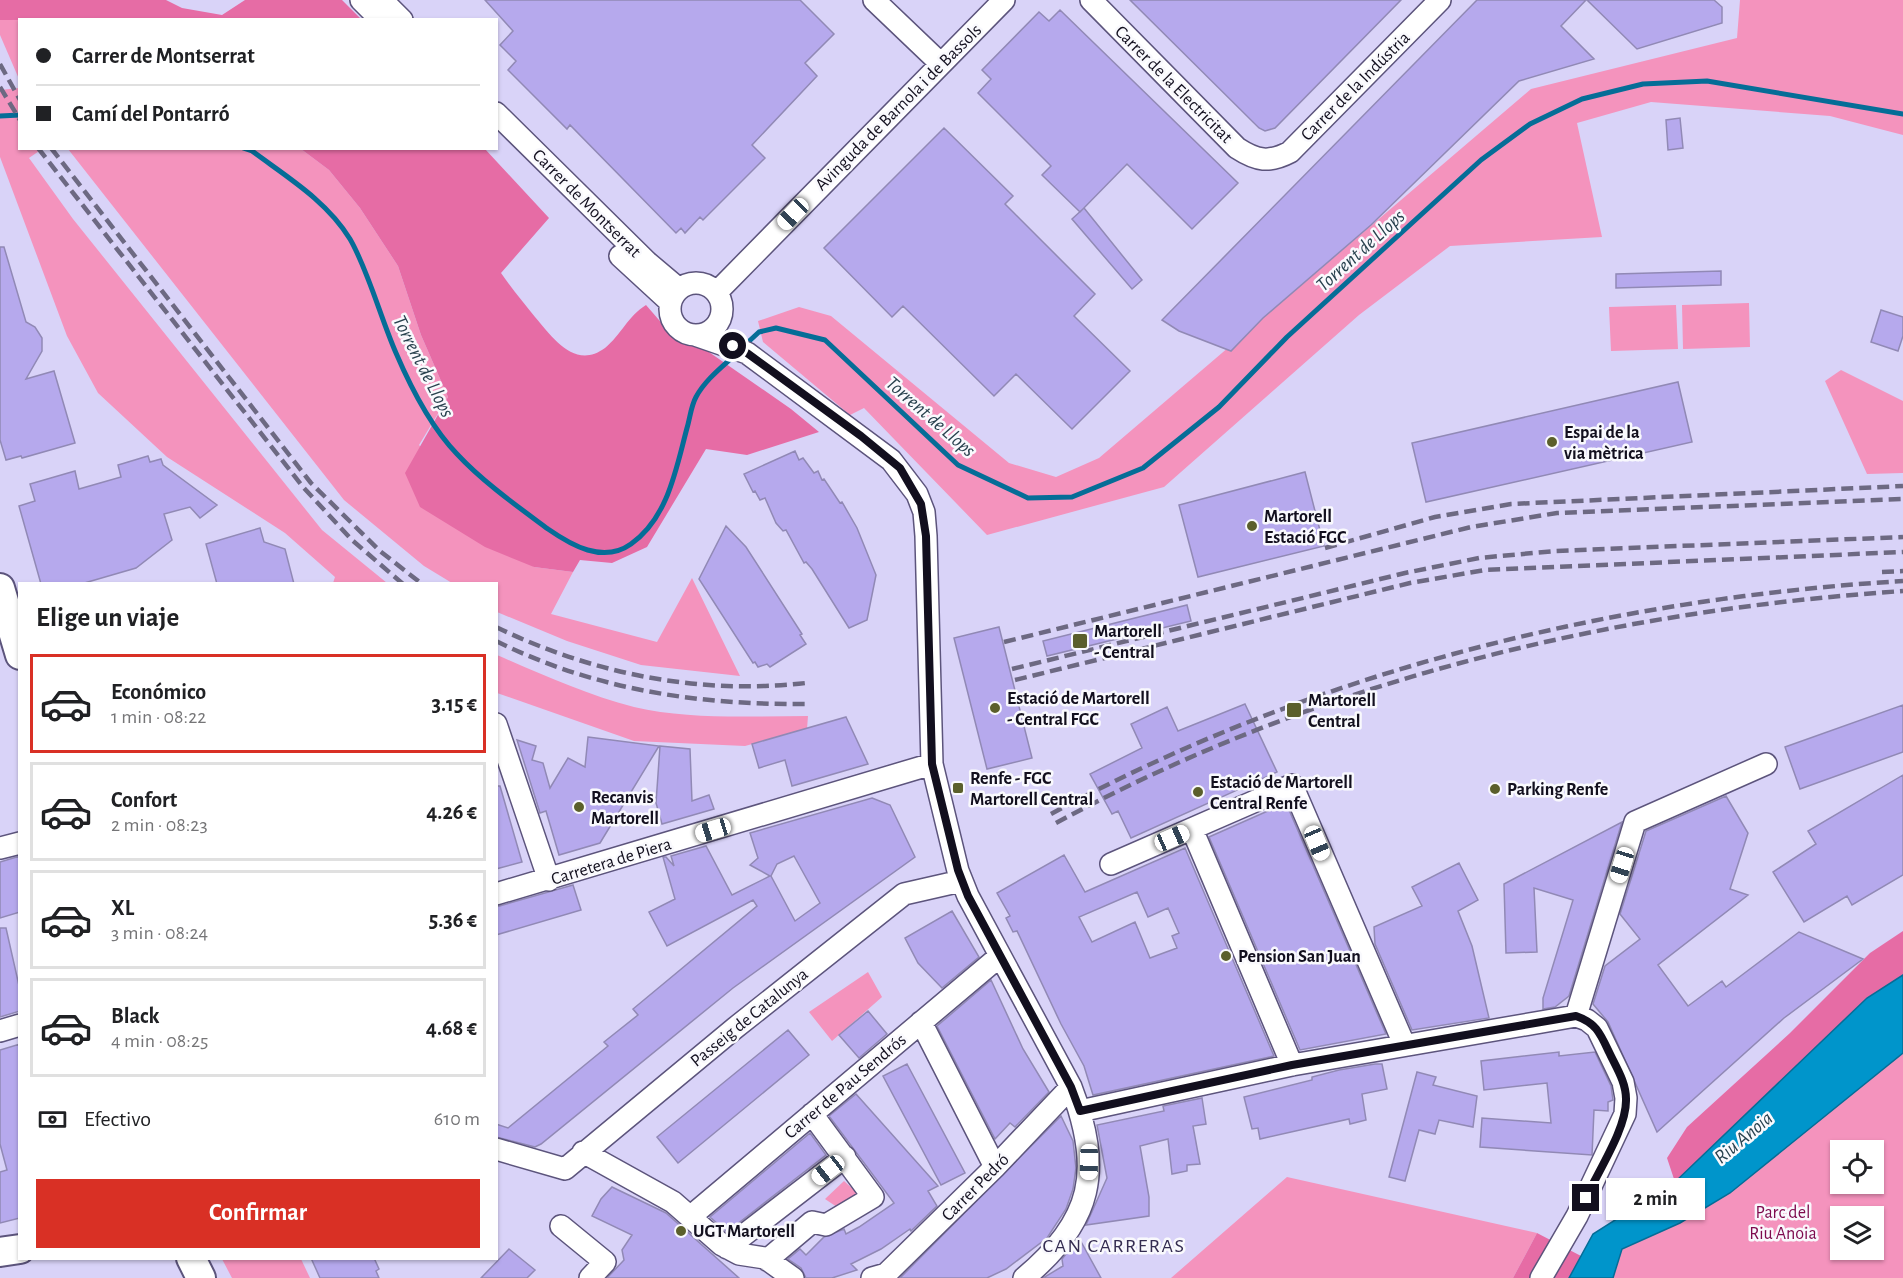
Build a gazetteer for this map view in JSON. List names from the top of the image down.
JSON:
{
  "streets": {
    "street": [
      "Carrer de la Electricitat",
      "Carrer de la Indústria",
      "Avinguda de Barnola i de Bassols",
      "Carrer de Montserrat",
      "Carretera de Piera",
      "Passeig de Catalunya",
      "Carrer de Pau Sendrós",
      "Carrer Pedró"
    ]
  },
  "crossings": [
    ["Carrer de la Electricitat", "Carrer de la Indústria"],
    ["Avinguda de Barnola i de Bassols", "Carrer de Montserrat"]
  ],
  "districts": ["CAN CARRERAS"],
  "water": ["Torrent de Llops", "Riu Anoia"],
  "parks": ["Parc del Riu Anoia"],
  "places": {
    "other": [
      "Espai de la via mètrica",
      "Martorell Estació FGC",
      "Estació de Martorell - Central FGC",
      "Parking Renfe",
      "Estació de Martorell Central Renfe",
      "Recanvis Martorell",
      "Pension San Juan",
      "UGT Martorell"
    ],
    "transit": ["Martorell - Central", "Martorell Central", "Renfe - FGC Martorell Central"]
  },
  "page": {
    "banner": ["Carrer de Montserrat", "Camí del Pontarró"],
    "heading": "Elige un viaje",
    "list": [
      {
        "name": "Económico",
        "note": "1 min · 08:22",
        "value": "3.15 €"
      },
      {
        "name": "Confort",
        "note": "2 min · 08:23",
        "value": "4.26 €"
      },
      {
        "name": "XL",
        "note": "3 min · 08:24",
        "value": "5.36 €"
      },
      {
        "name": "Black",
        "note": "4 min · 08:25",
        "value": "4.68 €"
      }
    ],
    "pay": ["Efectivo", "610 m"],
    "buttons": "Confirmar",
    "bubble": "2 min"
  }
}
